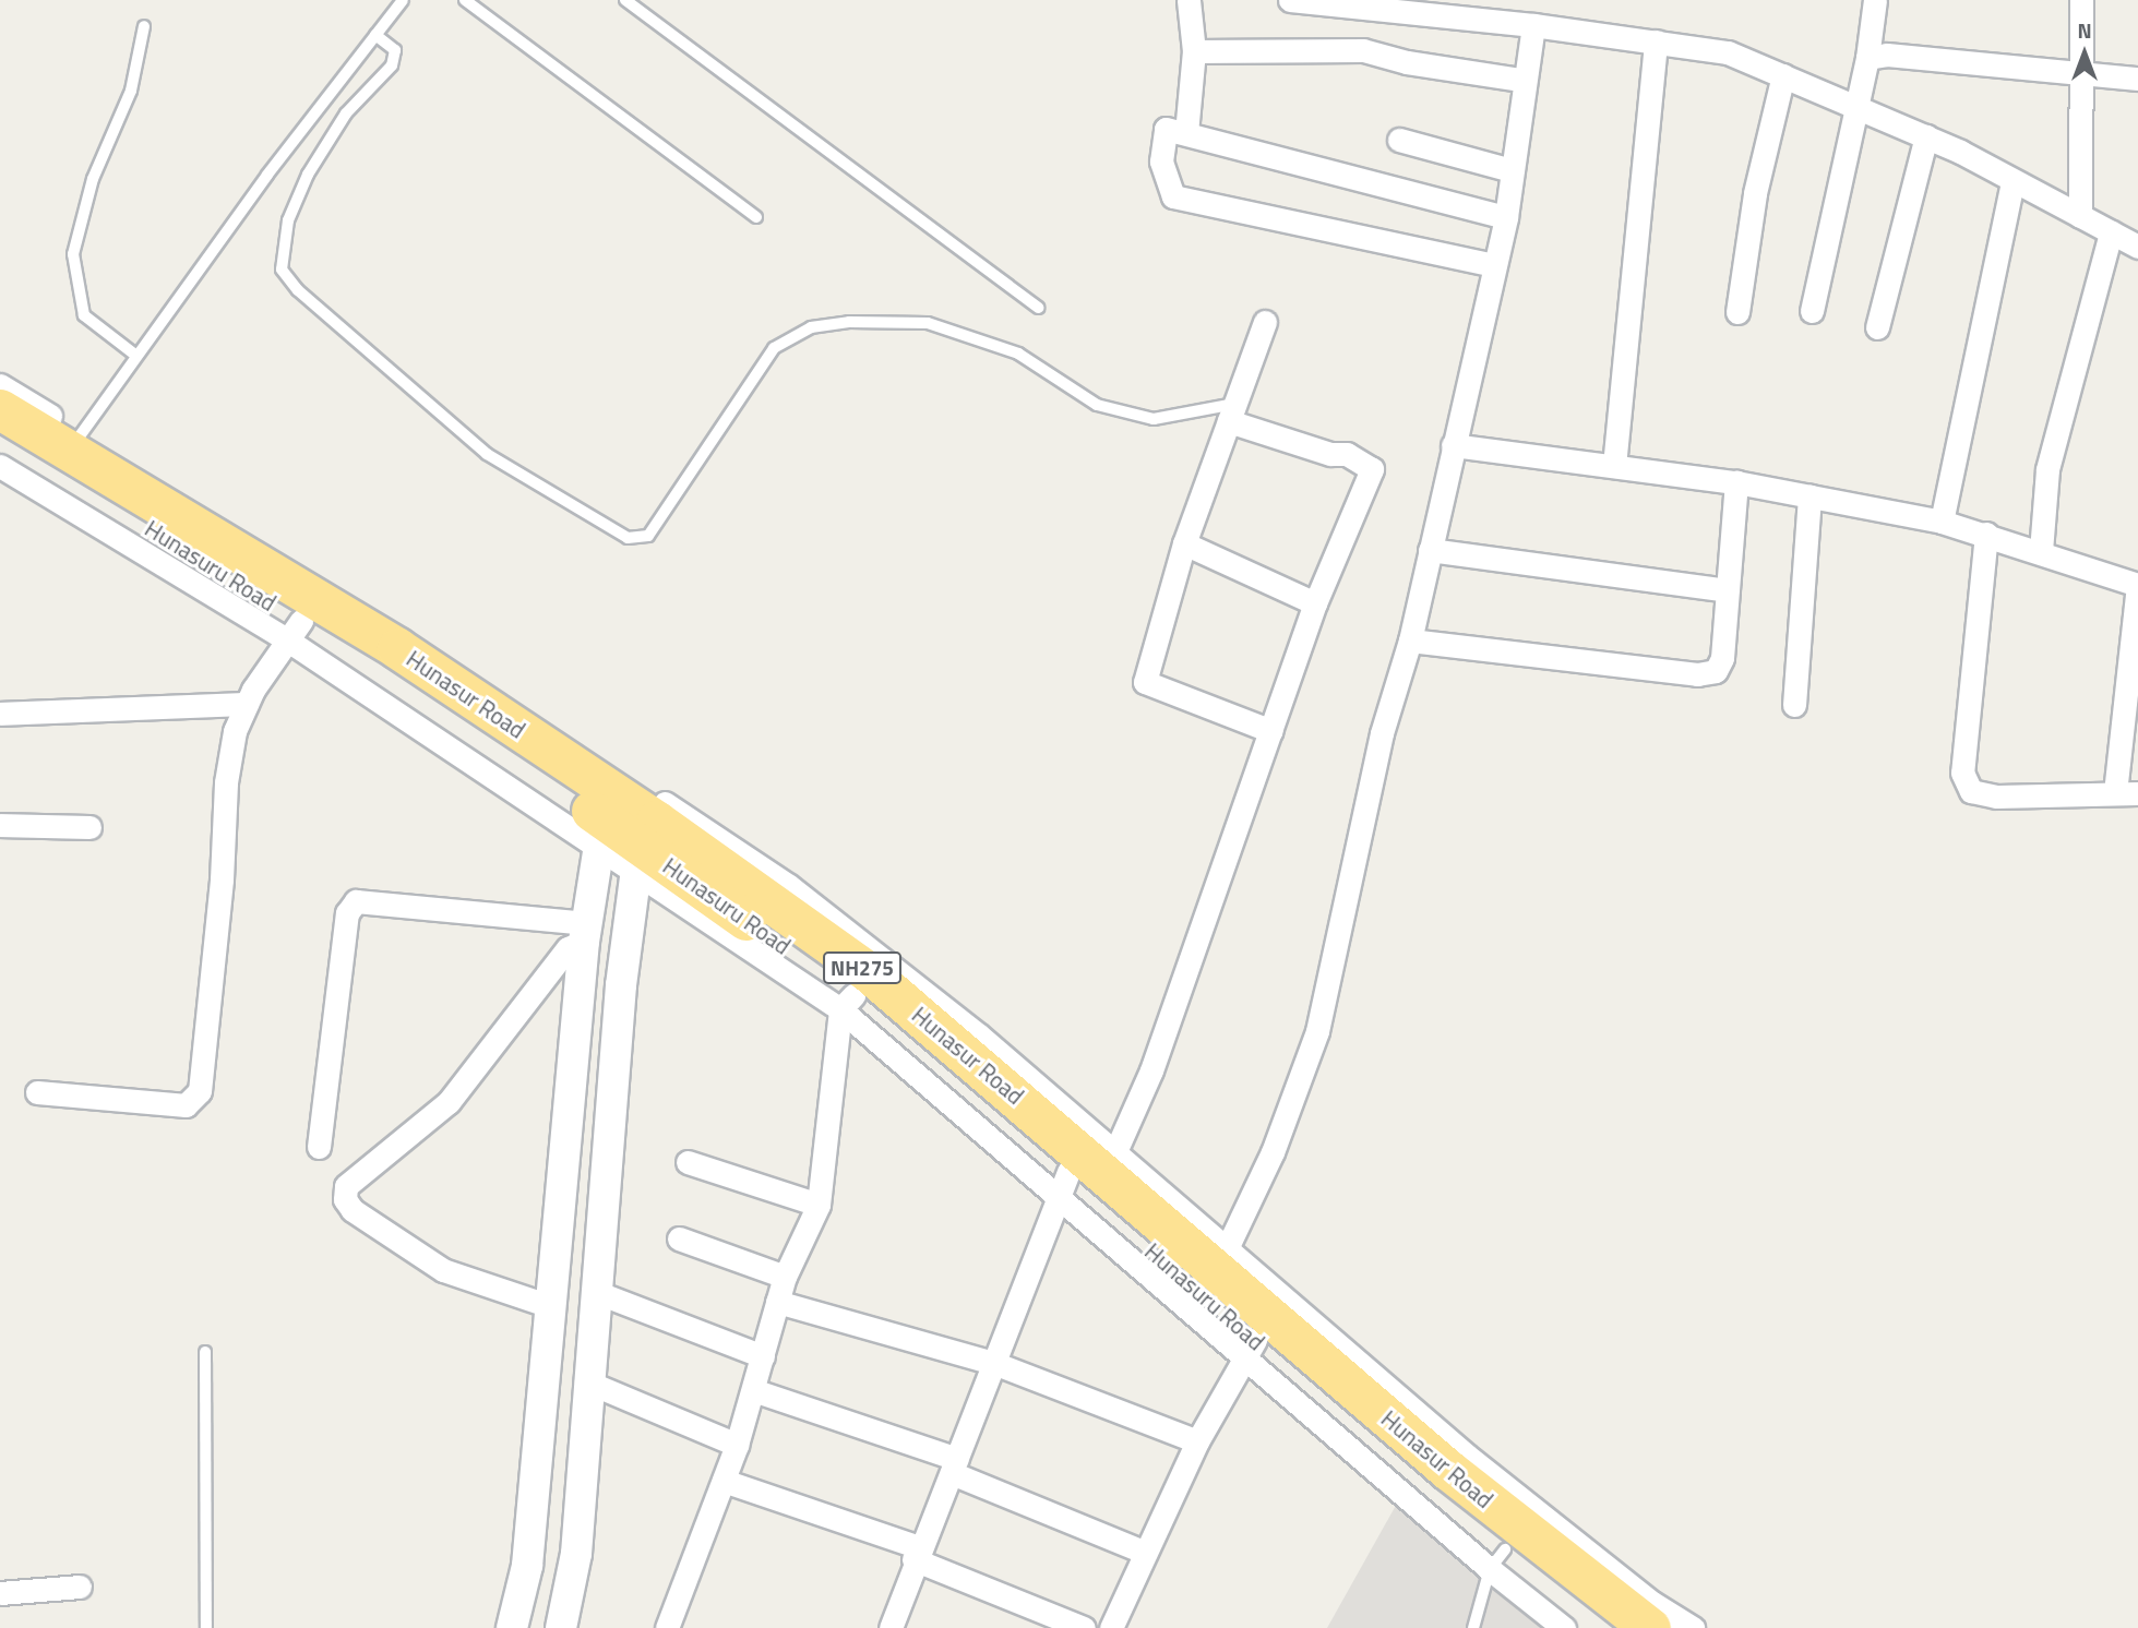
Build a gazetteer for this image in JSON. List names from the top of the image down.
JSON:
{
  "streets": {
    "highway": ["Hunasuru Road", "Hunasur Road", "NH275"]
  },
  "crossings": [
    ["Hunasuru Road", "Hunasur Road"]
  ],
  "north": "top"
}
